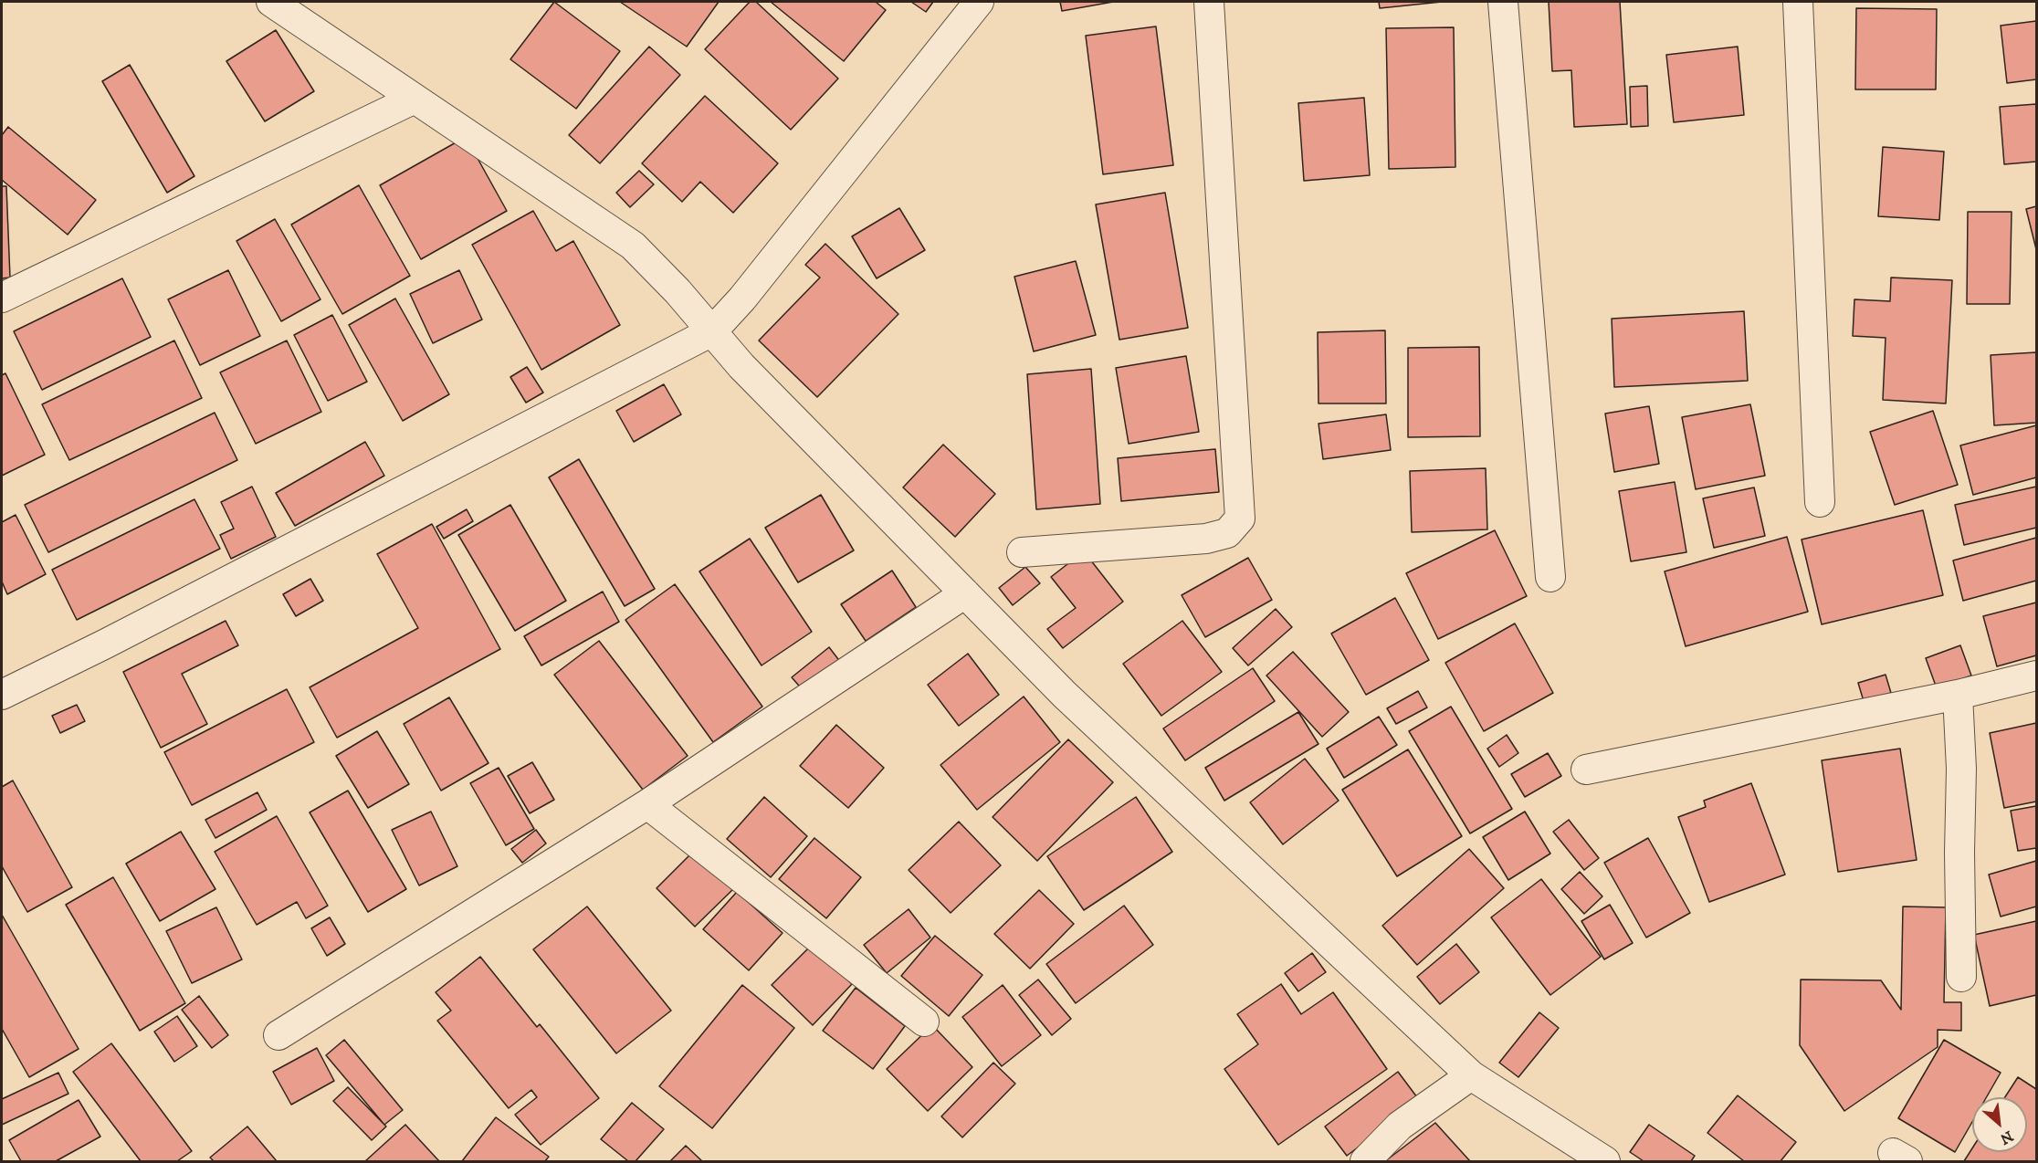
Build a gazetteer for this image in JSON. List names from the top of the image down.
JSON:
{
  "north": "bottom right"
}
